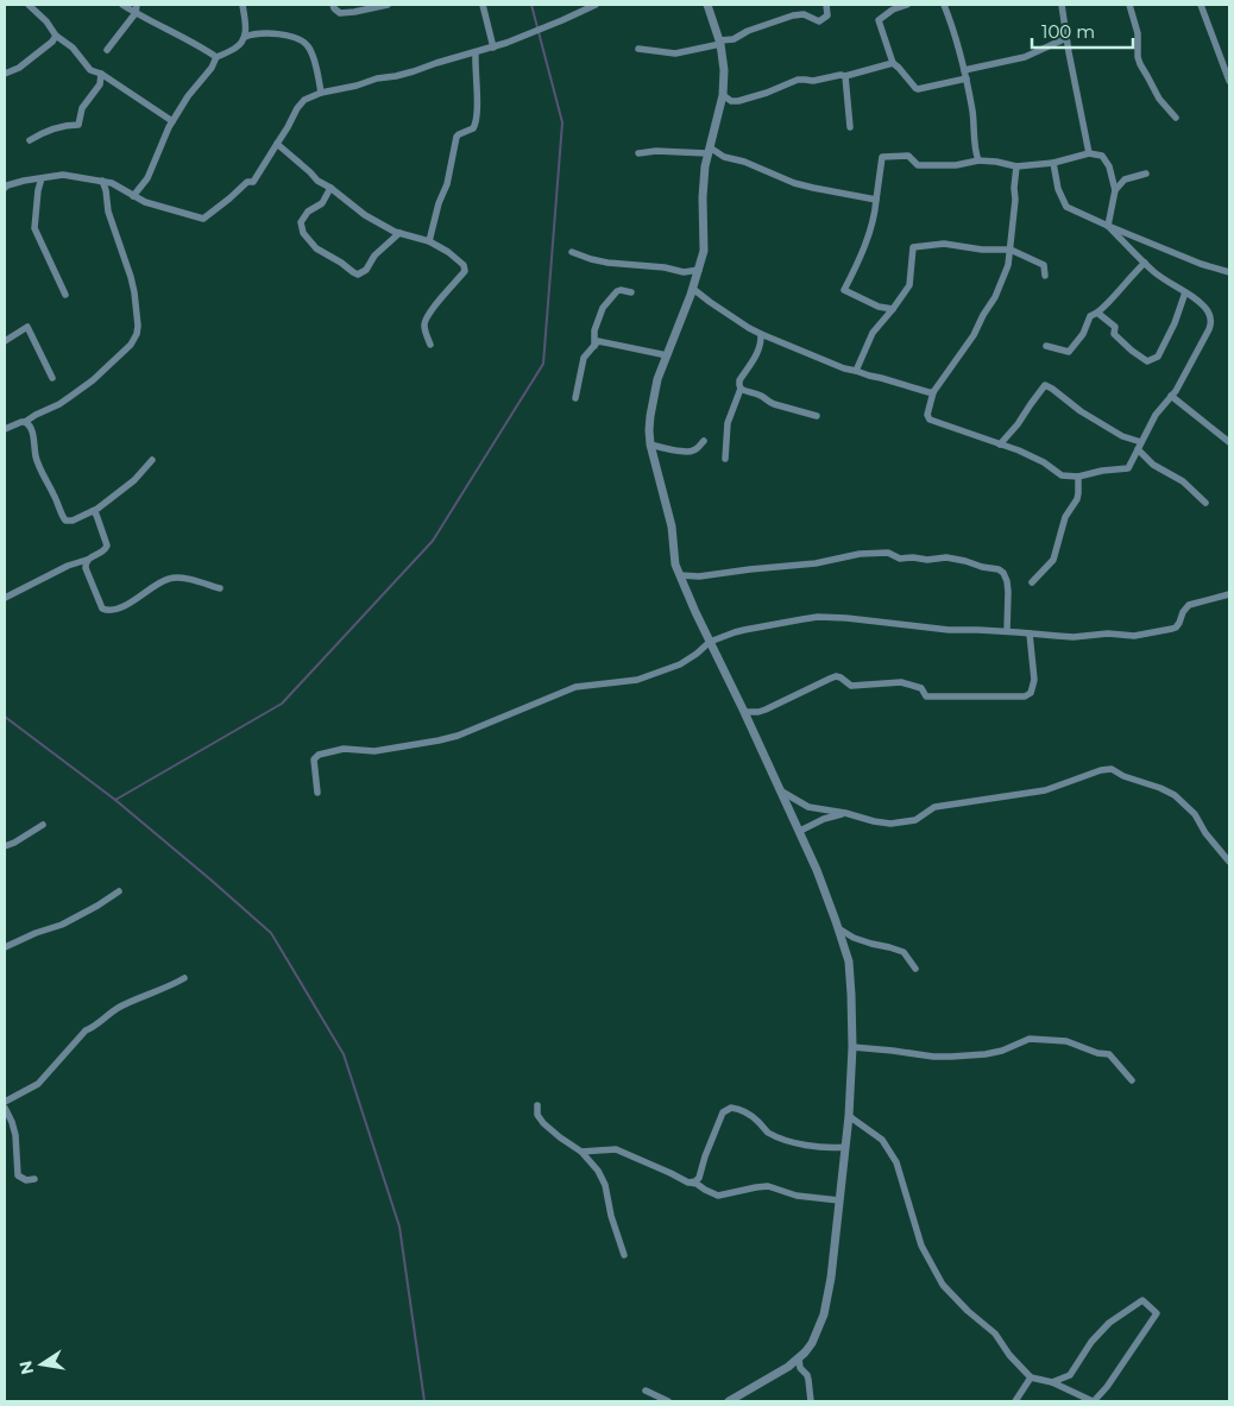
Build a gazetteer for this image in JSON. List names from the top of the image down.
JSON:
{
  "scale_bar": "100 m",
  "north": "left"
}
